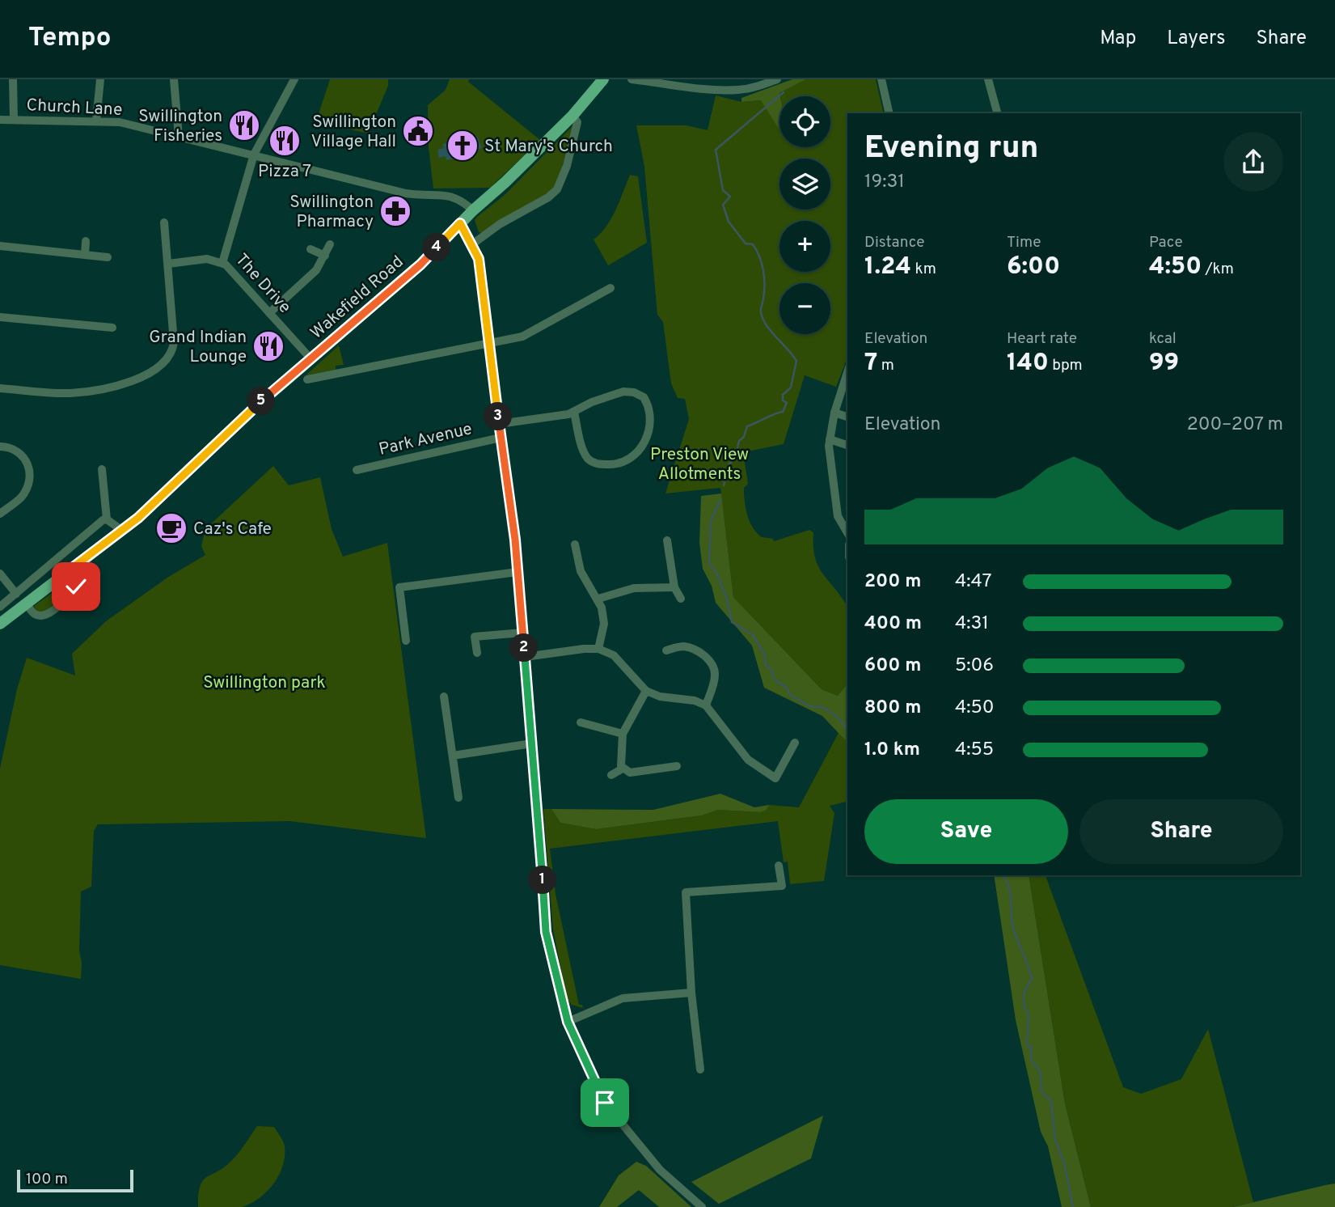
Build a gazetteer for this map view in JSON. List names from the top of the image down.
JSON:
{
  "streets": {
    "main road": ["Wakefield Road"],
    "street": ["Church Lane", "The Drive", "Park Avenue"]
  },
  "crossings": [
    ["Church Lane", "The Drive"],
    ["Church Lane", "Wakefield Road"],
    ["The Drive", "Wakefield Road"]
  ],
  "parks": ["Preston View Allotments", "Swillington park"],
  "places": {
    "restaurant": ["Swillington Fisheries", "Pizza 7", "Grand Indian Lounge"],
    "public building": ["Swillington Village Hall"],
    "church": ["St Mary's Church"],
    "pharmacy": ["Swillington Pharmacy"],
    "cafe": ["Caz's Cafe"]
  },
  "scale_bar": "100 m",
  "page": {
    "header": "Tempo",
    "nav": ["Map", "Layers", "Share"],
    "map_buttons": ["+", "−"],
    "heading": ["Evening run", "19:31"],
    "stats": [
      ["Distance", "1.24 km"],
      ["Time", "6:00"],
      ["Pace", "4:50 /km"],
      ["Elevation", "7 m"],
      ["Heart rate", "140 bpm"],
      ["kcal", "99"]
    ],
    "pins": [
      "4",
      "5",
      "3",
      "2",
      "1"
    ],
    "chart": ["Elevation", "200–207 m"],
    "list": [
      {
        "name": "200 m",
        "note": "4:47"
      },
      {
        "name": "400 m",
        "note": "4:31"
      },
      {
        "name": "600 m",
        "note": "5:06"
      },
      {
        "name": "800 m",
        "note": "4:50"
      },
      {
        "name": "1.0 km",
        "note": "4:55"
      }
    ],
    "buttons": ["Save", "Share"],
    "scale": "100 m"
  }
}
